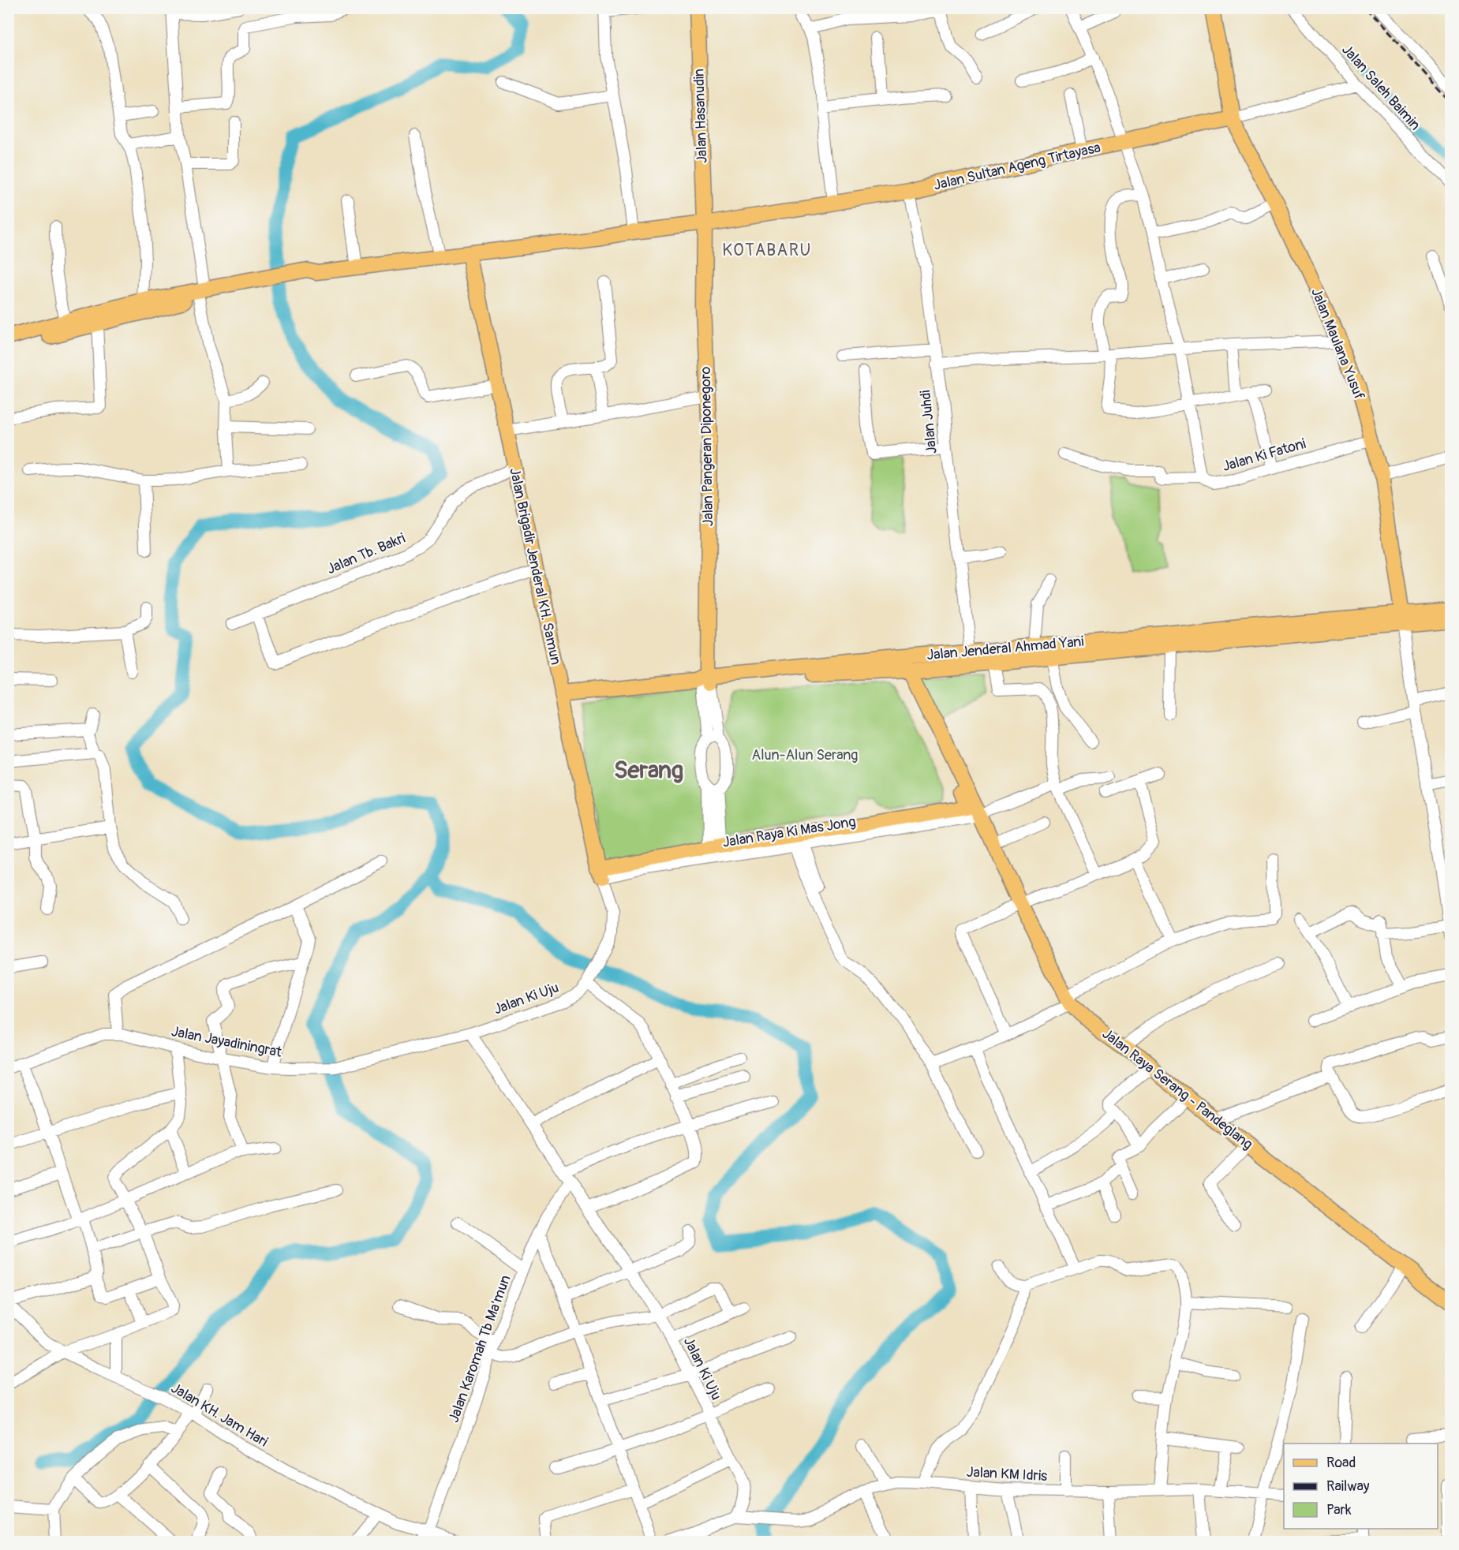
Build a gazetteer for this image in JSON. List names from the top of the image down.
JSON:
{
  "streets": {
    "main road": [
      "Jalan Hasanudin",
      "Jalan Sultan Ageng Tirtayasa",
      "Jalan Maulana Yusuf",
      "Jalan Pangeran Diponegoro",
      "Jalan Brigadir Jenderal KH. Samun",
      "Jalan Jenderal Ahmad Yani",
      "Jalan Raya Serang - Pandeglang"
    ],
    "street": [
      "Jalan Saleh Baimin",
      "Jalan Juhdi",
      "Jalan Ki Fatoni",
      "Jalan Tb. Bakri",
      "Jalan Raya Ki Mas Jong",
      "Jalan Ki Uju",
      "Jalan Jayadiningrat",
      "Jalan Karomah Tb Ma'mun",
      "Jalan KH. Jam Hari",
      "Jalan KM Idris"
    ]
  },
  "crossings": [
    ["Jalan Hasanudin", "Jalan Sultan Ageng Tirtayasa"],
    ["Jalan Hasanudin", "Jalan Pangeran Diponegoro"],
    ["Jalan Sultan Ageng Tirtayasa", "Jalan Maulana Yusuf"],
    ["Jalan Sultan Ageng Tirtayasa", "Jalan Juhdi"],
    ["Jalan Sultan Ageng Tirtayasa", "Jalan Pangeran Diponegoro"],
    ["Jalan Sultan Ageng Tirtayasa", "Jalan Ki Fatoni"],
    ["Jalan Sultan Ageng Tirtayasa", "Jalan Brigadir Jenderal KH. Samun"],
    ["Jalan Maulana Yusuf", "Jalan Ki Fatoni"],
    ["Jalan Maulana Yusuf", "Jalan Jenderal Ahmad Yani"],
    ["Jalan Juhdi", "Jalan Jenderal Ahmad Yani"],
    ["Jalan Pangeran Diponegoro", "Jalan Jenderal Ahmad Yani"],
    ["Jalan Tb. Bakri", "Jalan Brigadir Jenderal KH. Samun"],
    ["Jalan Brigadir Jenderal KH. Samun", "Jalan Jenderal Ahmad Yani"],
    ["Jalan Brigadir Jenderal KH. Samun", "Jalan Ki Uju"],
    ["Jalan Raya Ki Mas Jong", "Jalan Raya Serang - Pandeglang"],
    ["Jalan Ki Uju", "Jalan Jayadiningrat"],
    ["Jalan Ki Uju", "Jalan Karomah Tb Ma'mun"],
    ["Jalan Ki Uju", "Jalan KM Idris"],
    ["Jalan Karomah Tb Ma'mun", "Jalan KH. Jam Hari"]
  ],
  "districts": ["KOTABARU", "Serang"],
  "parks": ["Alun-Alun Serang"],
  "legend": ["Road", "Railway", "Park"]
}
